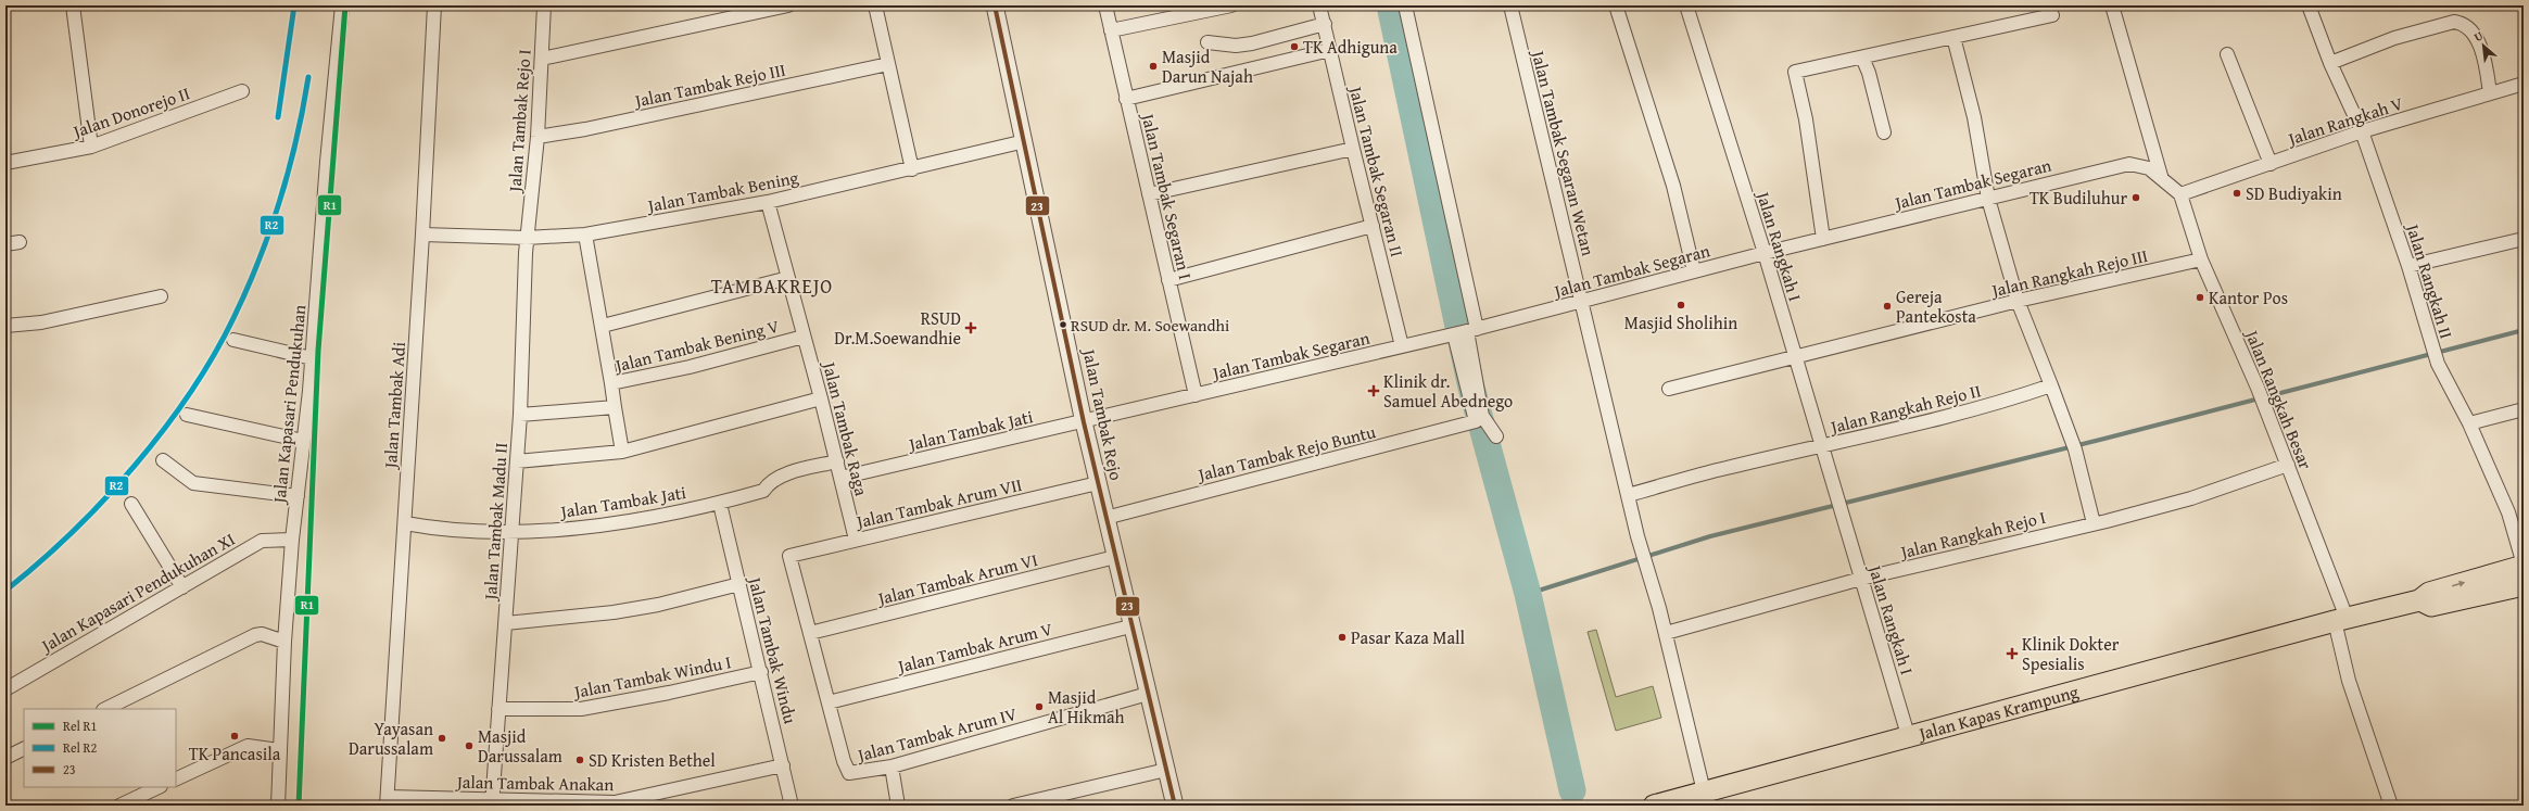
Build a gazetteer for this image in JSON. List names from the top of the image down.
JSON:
{
  "streets": {
    "main road": ["Jalan Kapas Krampung"],
    "street": [
      "Jalan Tambak Rejo III",
      "Jalan Donorejo II",
      "Jalan Tambak Rejo I",
      "Jalan Rangkah V",
      "Jalan Tambak Segaran Wetan",
      "Jalan Tambak Segaran II",
      "Jalan Tambak Segaran",
      "Jalan Tambak Bening",
      "Jalan Tambak Segaran I",
      "Jalan Rangkah I",
      "Jalan Rangkah Rejo III",
      "Jalan Rangkah II",
      "Jalan Tambak Bening V",
      "Jalan Rangkah Besar",
      "Jalan Kapasari Pendukuhan",
      "Jalan Tambak Adi",
      "Jalan Rangkah Rejo II",
      "Jalan Tambak Rejo",
      "Jalan Tambak Raga",
      "Jalan Tambak Jati",
      "Jalan Tambak Rejo Buntu",
      "Jalan Tambak Arum VII",
      "Jalan Tambak Madu II",
      "Jalan Rangkah Rejo I",
      "Jalan Tambak Arum VI",
      "Jalan Kapasari Pendukuhan XI",
      "Jalan Tambak Arum V",
      "Jalan Tambak Windu",
      "Jalan Tambak Windu I",
      "Jalan Tambak Arum IV",
      "Jalan Tambak Anakan"
    ]
  },
  "crossings": [
    ["Jalan Tambak Rejo III", "Jalan Tambak Rejo I"],
    ["Jalan Tambak Rejo I", "Jalan Tambak Bening"],
    ["Jalan Tambak Rejo I", "Jalan Tambak Madu II"],
    ["Jalan Rangkah V", "Jalan Tambak Segaran"],
    ["Jalan Rangkah V", "Jalan Rangkah II"],
    ["Jalan Rangkah V", "Jalan Rangkah Besar"],
    ["Jalan Tambak Segaran Wetan", "Jalan Tambak Segaran"],
    ["Jalan Tambak Segaran Wetan", "Jalan Rangkah Rejo II"],
    ["Jalan Tambak Segaran Wetan", "Jalan Rangkah Rejo I"],
    ["Jalan Tambak Segaran II", "Jalan Tambak Segaran"],
    ["Jalan Tambak Segaran", "Jalan Tambak Segaran I"],
    ["Jalan Tambak Segaran", "Jalan Rangkah I"],
    ["Jalan Tambak Segaran", "Jalan Rangkah Besar"],
    ["Jalan Tambak Segaran", "Jalan Tambak Rejo"],
    ["Jalan Tambak Segaran", "Jalan Tambak Jati"],
    ["Jalan Tambak Segaran", "Jalan Tambak Rejo Buntu"],
    ["Jalan Tambak Bening", "Jalan Tambak Adi"],
    ["Jalan Tambak Bening", "Jalan Tambak Rejo"],
    ["Jalan Tambak Bening", "Jalan Tambak Raga"],
    ["Jalan Tambak Bening", "Jalan Tambak Madu II"],
    ["Jalan Rangkah I", "Jalan Rangkah Rejo III"],
    ["Jalan Rangkah I", "Jalan Rangkah Rejo II"],
    ["Jalan Rangkah I", "Jalan Rangkah Rejo I"],
    ["Jalan Rangkah I", "Jalan Kapas Krampung"],
    ["Jalan Rangkah Rejo III", "Jalan Rangkah Besar"],
    ["Jalan Rangkah II", "Jalan Kapas Krampung"],
    ["Jalan Tambak Bening V", "Jalan Tambak Raga"],
    ["Jalan Rangkah Besar", "Jalan Rangkah Rejo I"],
    ["Jalan Rangkah Besar", "Jalan Kapas Krampung"],
    ["Jalan Kapasari Pendukuhan", "Jalan Kapasari Pendukuhan XI"],
    ["Jalan Tambak Adi", "Jalan Tambak Jati"],
    ["Jalan Tambak Adi", "Jalan Tambak Anakan"],
    ["Jalan Tambak Rejo", "Jalan Tambak Jati"],
    ["Jalan Tambak Rejo", "Jalan Tambak Rejo Buntu"],
    ["Jalan Tambak Rejo", "Jalan Tambak Arum VII"],
    ["Jalan Tambak Rejo", "Jalan Tambak Arum VI"],
    ["Jalan Tambak Rejo", "Jalan Tambak Arum V"],
    ["Jalan Tambak Rejo", "Jalan Tambak Arum IV"],
    ["Jalan Tambak Raga", "Jalan Tambak Jati"],
    ["Jalan Tambak Raga", "Jalan Tambak Arum VII"],
    ["Jalan Tambak Jati", "Jalan Tambak Madu II"],
    ["Jalan Tambak Jati", "Jalan Tambak Windu"],
    ["Jalan Tambak Arum VII", "Jalan Tambak Arum IV"],
    ["Jalan Tambak Madu II", "Jalan Tambak Windu I"],
    ["Jalan Tambak Madu II", "Jalan Tambak Anakan"],
    ["Jalan Tambak Arum VI", "Jalan Tambak Arum IV"],
    ["Jalan Tambak Arum V", "Jalan Tambak Arum IV"],
    ["Jalan Tambak Windu", "Jalan Tambak Windu I"],
    ["Jalan Tambak Windu", "Jalan Tambak Anakan"]
  ],
  "districts": ["TAMBAKREJO"],
  "places": {
    "other": [
      "TK Adhiguna",
      "Masjid Darun Najah",
      "SD Budiyakin",
      "TK Budiluhur",
      "Kantor Pos",
      "Masjid Sholihin",
      "Gereja Pantekosta",
      "RSUD dr. M. Soewandhi",
      "Pasar Kaza Mall",
      "Masjid Al Hikmah",
      "TK Pancasila",
      "Yayasan Darussalam",
      "Masjid Darussalam",
      "SD Kristen Bethel"
    ],
    "health": ["RSUD Dr.M.Soewandhie", "Klinik dr. Samuel Abednego", "Klinik Dokter Spesialis"]
  },
  "lines": ["rail line R1", "rail line R2", "transit line 23"],
  "legend": ["Rel R1", "Rel R2", "23"],
  "north": "top left"
}
